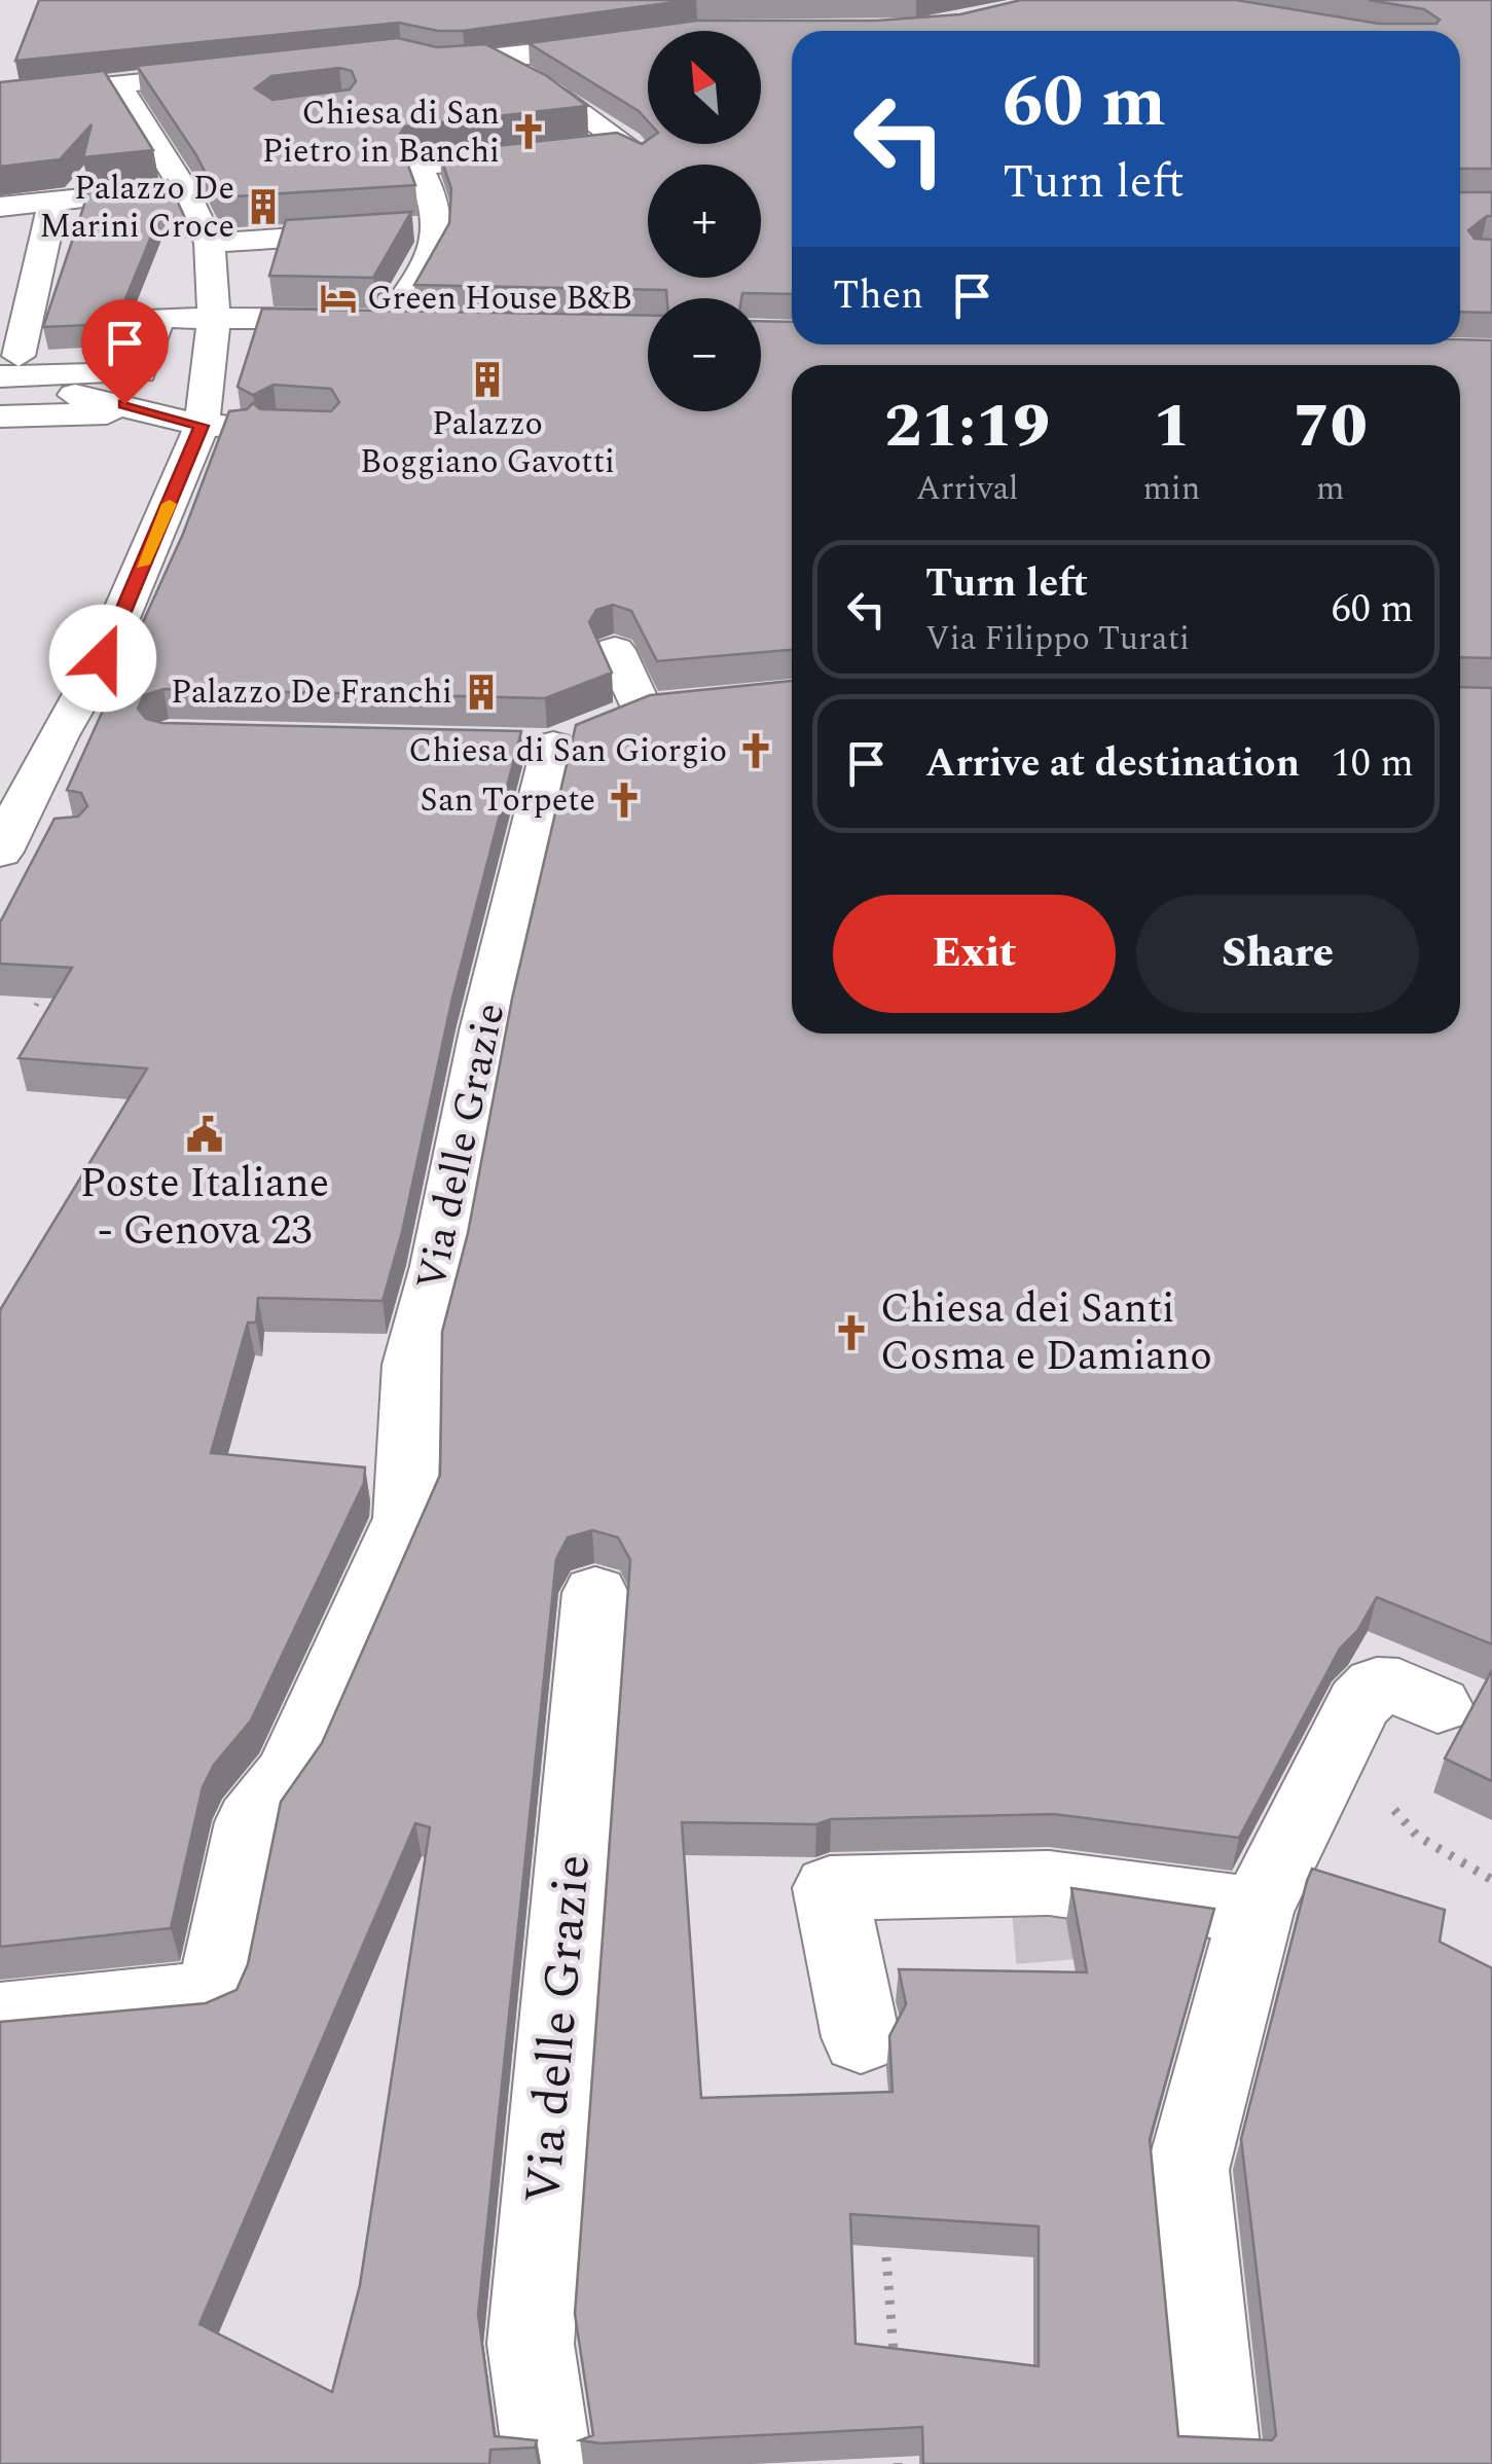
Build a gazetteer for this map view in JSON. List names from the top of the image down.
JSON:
{
  "streets": {
    "street": ["Via delle Grazie"]
  },
  "places": {
    "church": [
      "Chiesa di San Pietro in Banchi",
      "Chiesa di San Giorgio",
      "San Torpete",
      "Chiesa dei Santi Cosma e Damiano"
    ],
    "building": ["Palazzo De Marini Croce", "Palazzo Boggiano Gavotti", "Palazzo De Franchi"],
    "hotel": ["Green House B&B"],
    "public building": ["Poste Italiane - Genova 23"]
  },
  "north": "top left",
  "page": {
    "map_buttons": ["+", "−"],
    "turn": ["60 m", "Turn left"],
    "then": "Then",
    "eta": [
      "21:19",
      "Arrival",
      "1",
      "min",
      "70",
      "m"
    ],
    "list": [
      {
        "name": "Turn left",
        "note": "Via Filippo Turati",
        "value": "60 m"
      },
      {
        "name": "Arrive at destination",
        "value": "10 m"
      }
    ],
    "buttons": ["Exit", "Share"]
  }
}
